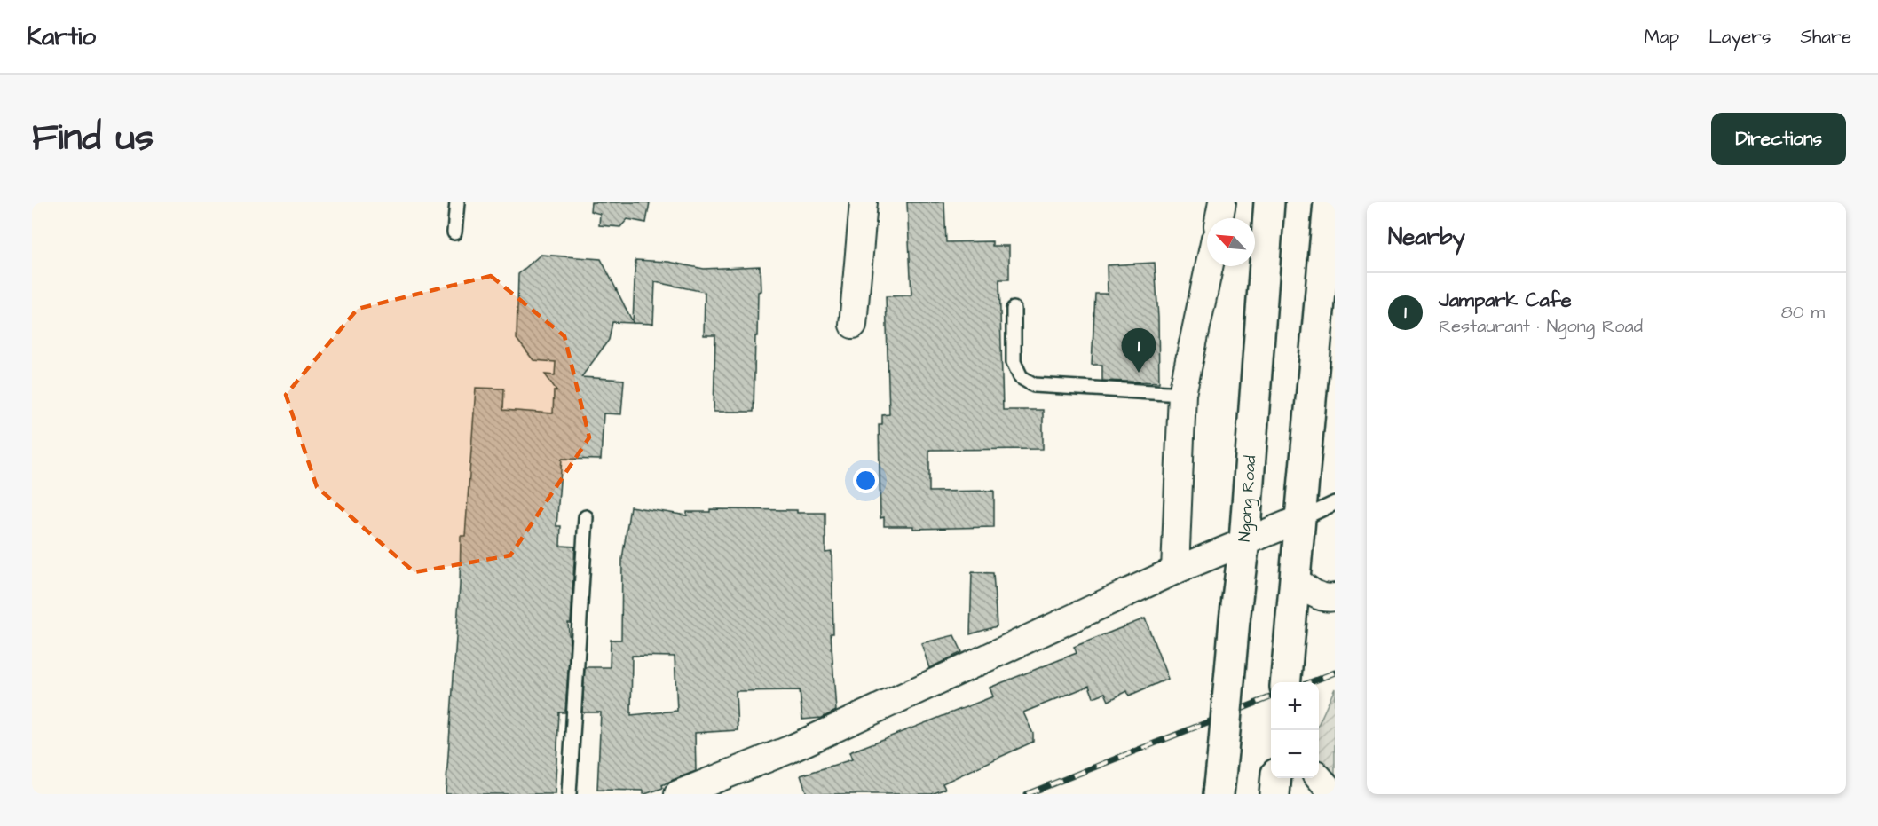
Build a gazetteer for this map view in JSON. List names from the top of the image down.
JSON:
{
  "streets": {
    "main road": ["Ngong Road"]
  },
  "north": "top left",
  "page": {
    "header": "Kartio",
    "nav": ["Map", "Layers", "Share"],
    "title": "Find us",
    "buttons": "Directions",
    "heading": "Nearby",
    "list": [
      {
        "mark": "1",
        "name": "Jampark Cafe",
        "note": "Restaurant · Ngong Road",
        "value": "80 m"
      }
    ],
    "pins": "1",
    "map_buttons": ["+", "−"]
  }
}
